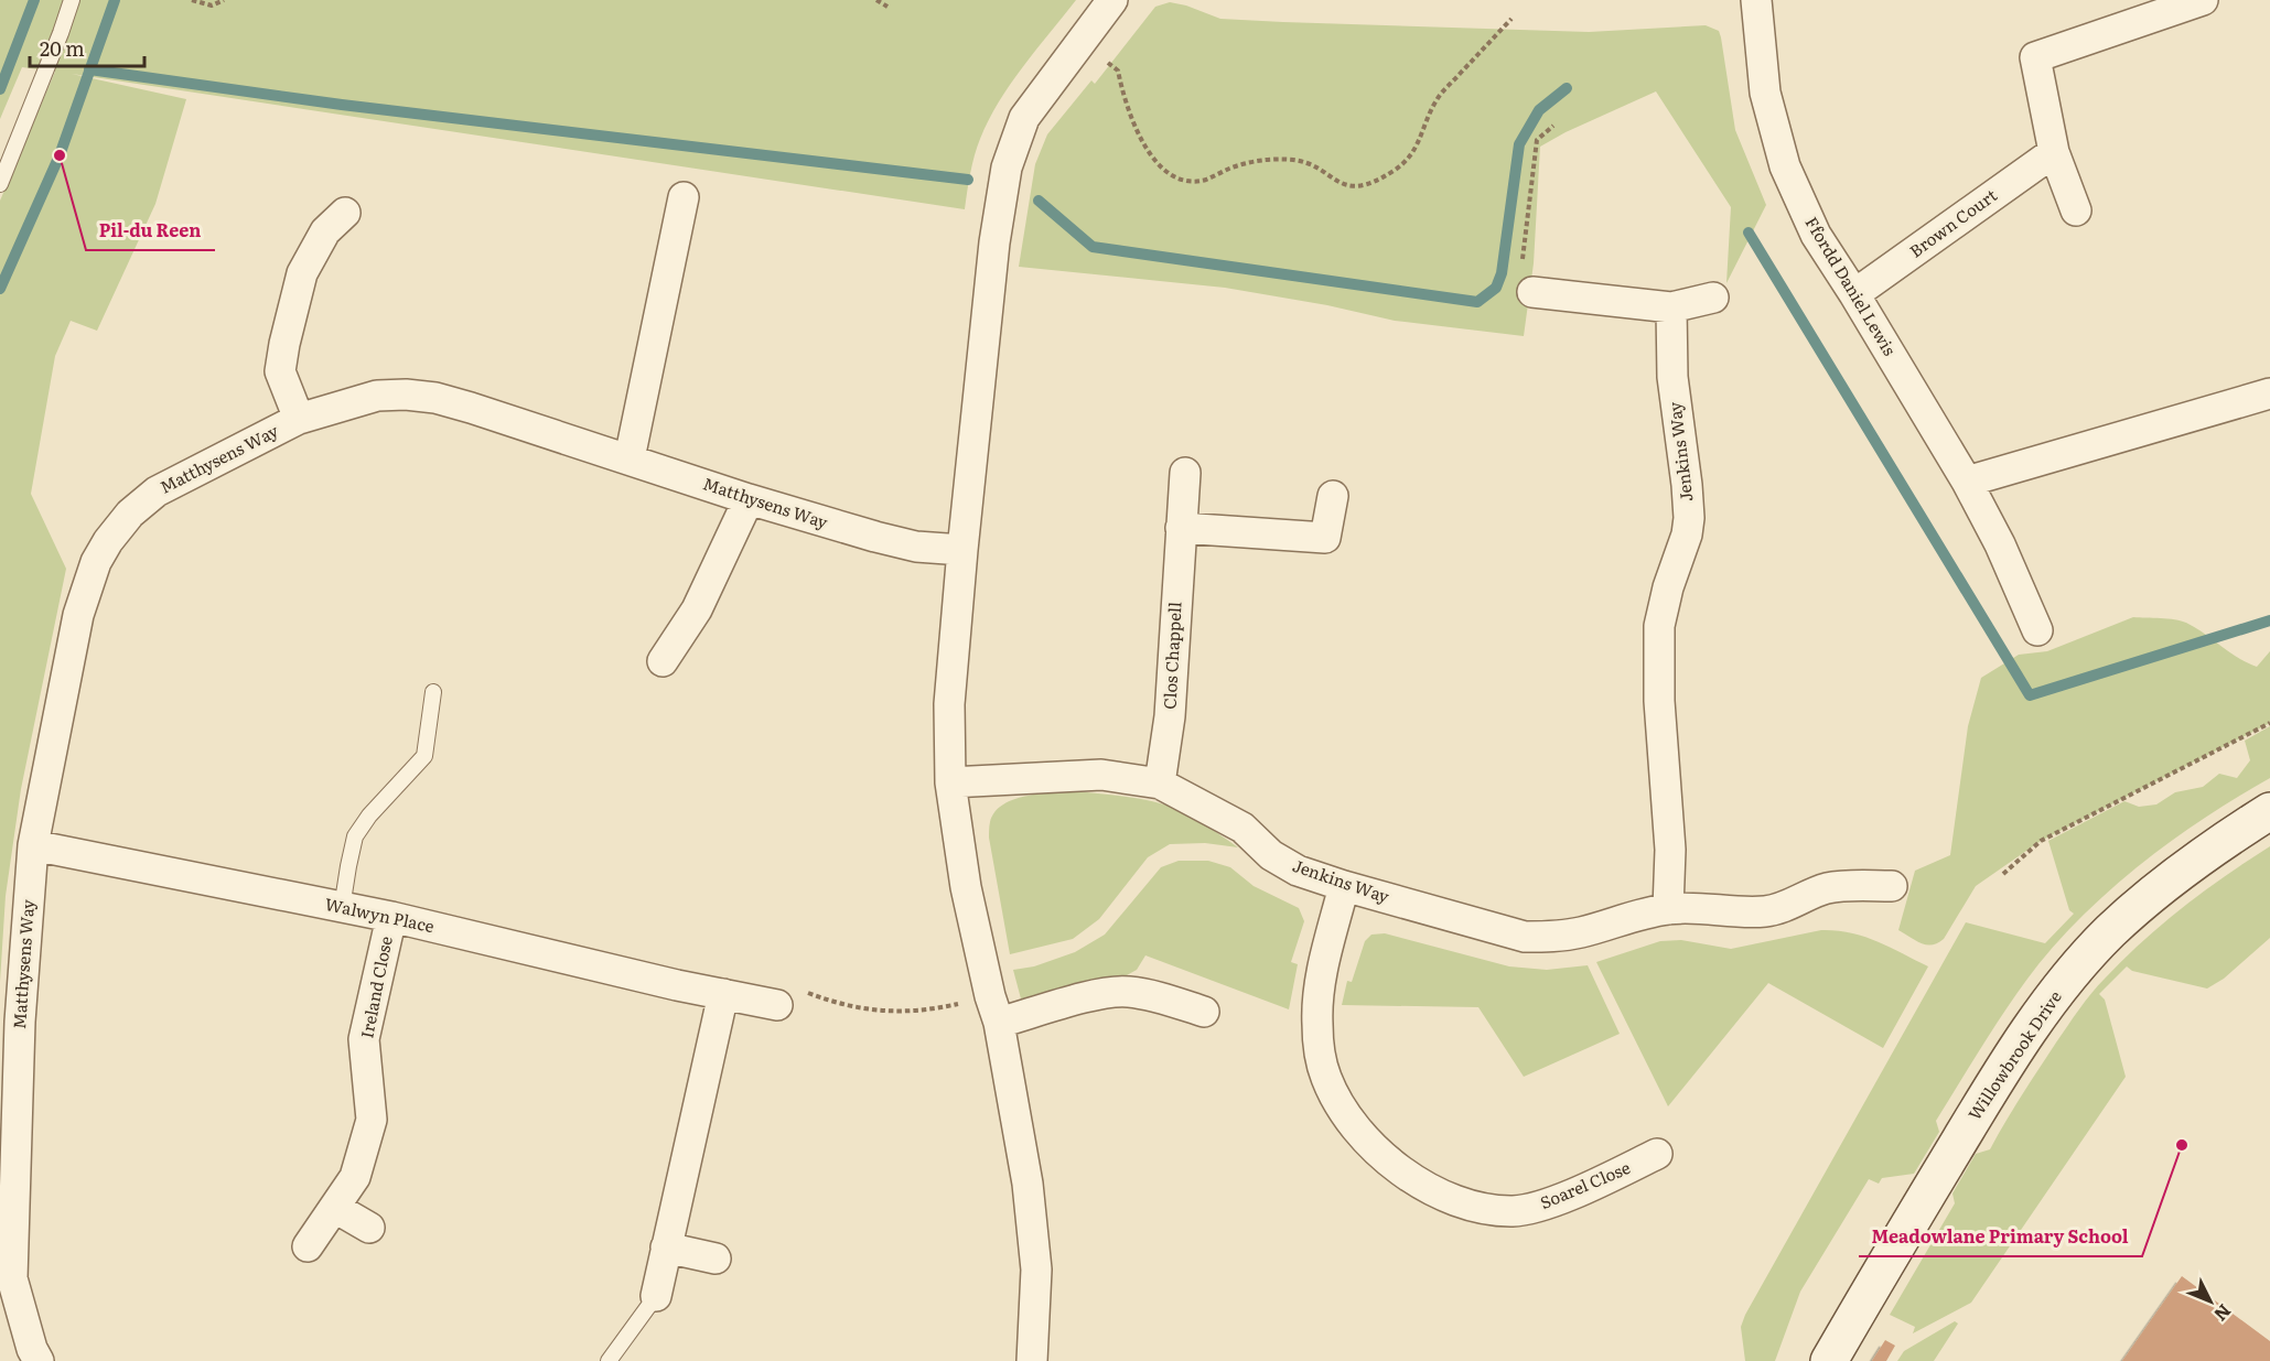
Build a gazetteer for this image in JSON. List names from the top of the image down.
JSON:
{
  "streets": {
    "street": [
      "Brown Court",
      "Ffordd Daniel Lewis",
      "Jenkins Way",
      "Matthysens Way",
      "Clos Chappell",
      "Walwyn Place",
      "Ireland Close",
      "Willowbrook Drive",
      "Soarel Close"
    ]
  },
  "crossings": [
    ["Brown Court", "Ffordd Daniel Lewis"],
    ["Jenkins Way", "Clos Chappell"],
    ["Jenkins Way", "Soarel Close"],
    ["Matthysens Way", "Walwyn Place"],
    ["Walwyn Place", "Ireland Close"]
  ],
  "places": ["Pil-du Reen", "Meadowlane Primary School"],
  "scale_bar": "20 m",
  "north": "bottom right"
}
